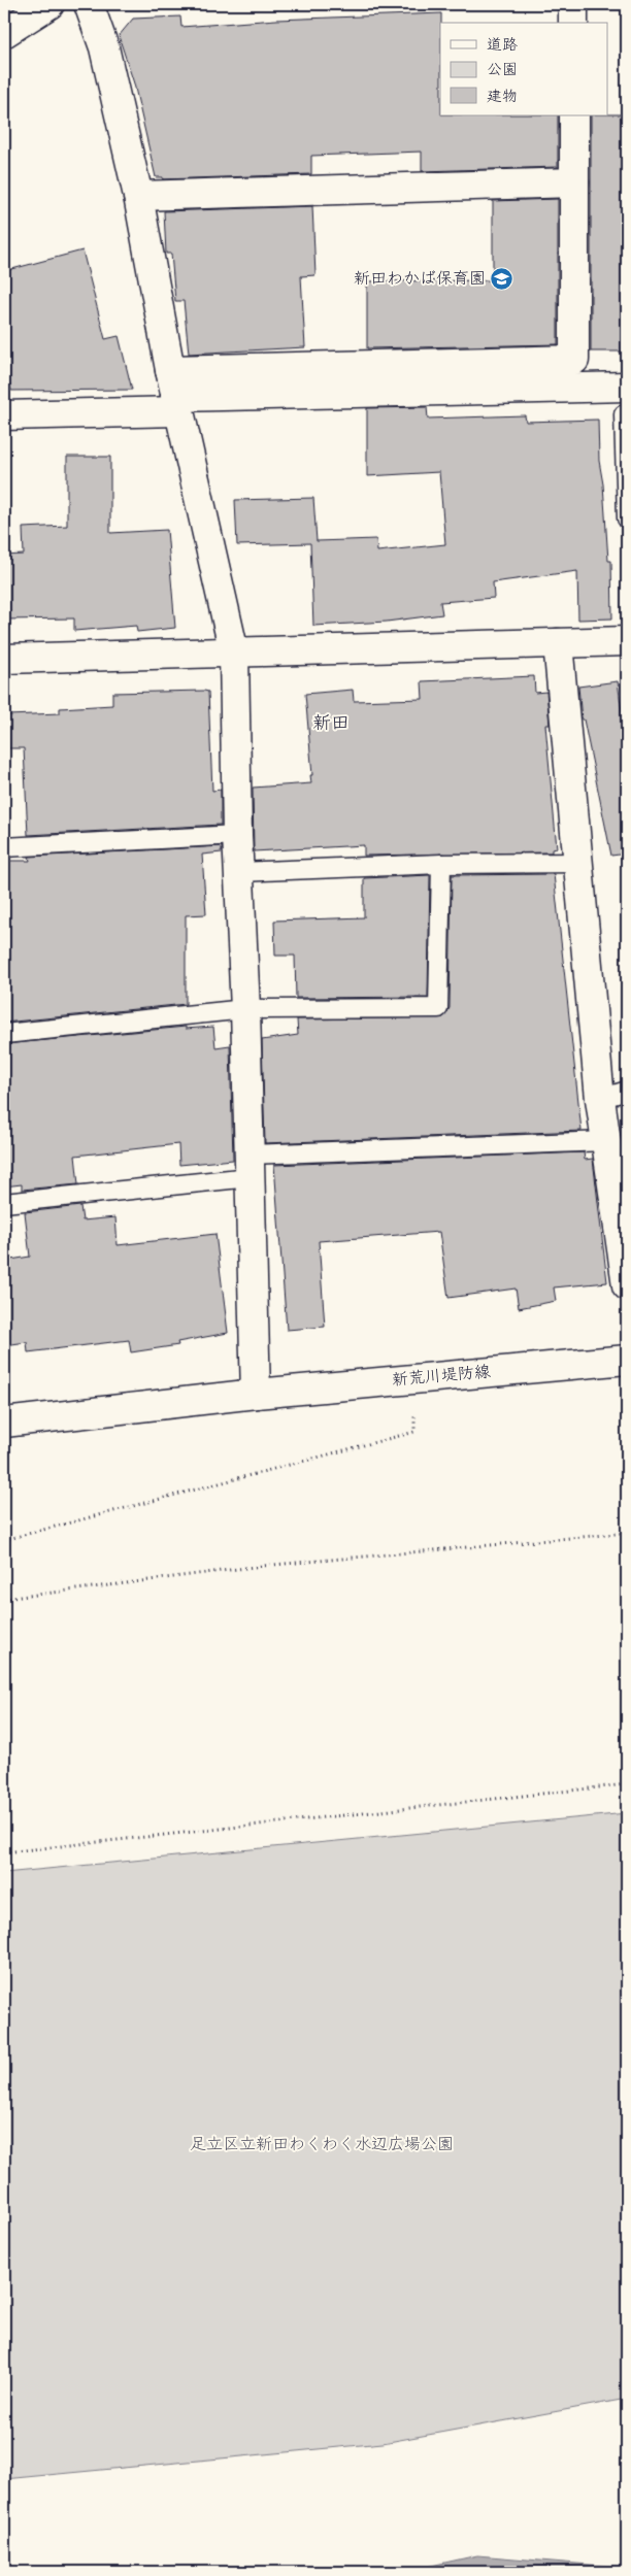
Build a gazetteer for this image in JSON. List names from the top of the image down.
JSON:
{
  "streets": {
    "street": ["新荒川堤防線"]
  },
  "districts": ["新田"],
  "parks": ["足立区立新田わくわく水辺広場公園"],
  "places": {
    "school or university": ["新田わかば保育園"]
  },
  "legend": ["道路", "公園", "建物"]
}
